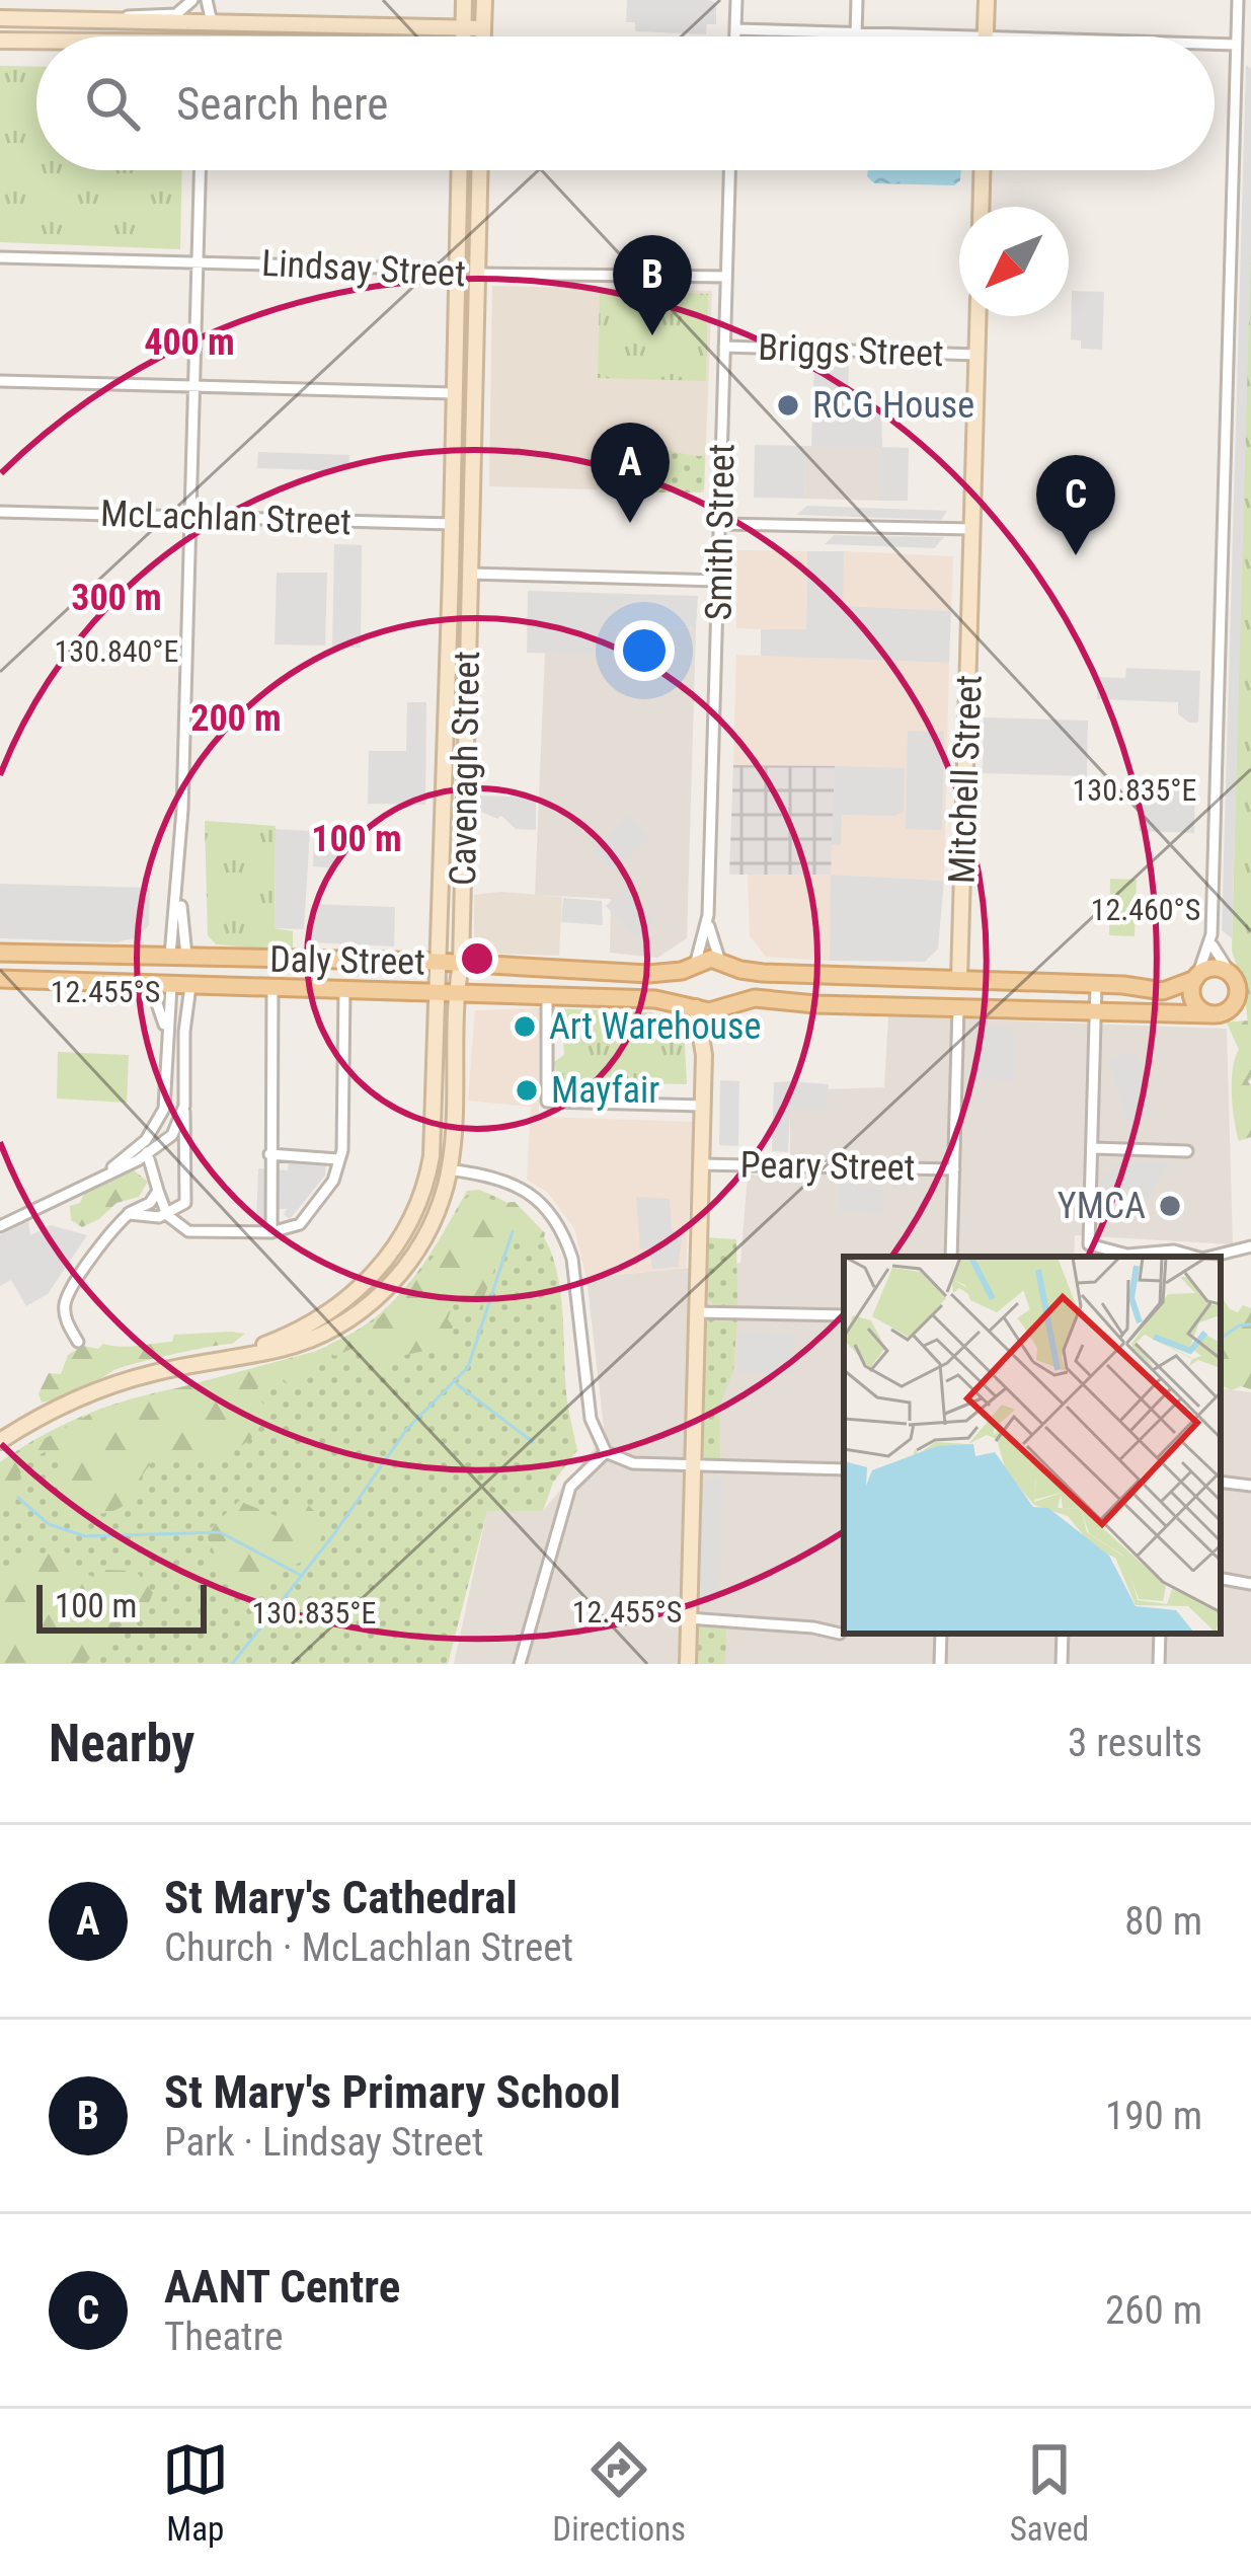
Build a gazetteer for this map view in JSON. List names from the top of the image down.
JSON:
{
  "streets": {
    "main road": ["Mitchell Street", "Daly Street"],
    "street": [
      "Lindsay Street",
      "Briggs Street",
      "McLachlan Street",
      "Smith Street",
      "Cavenagh Street",
      "Peary Street"
    ]
  },
  "crossings": [
    ["Lindsay Street", "Smith Street"],
    ["Lindsay Street", "Cavenagh Street"],
    ["Briggs Street", "Smith Street"],
    ["Briggs Street", "Mitchell Street"],
    ["McLachlan Street", "Cavenagh Street"],
    ["Smith Street", "Daly Street"],
    ["Cavenagh Street", "Daly Street"],
    ["Mitchell Street", "Peary Street"]
  ],
  "places": [
    "RCG House",
    "Art Warehouse",
    "Mayfair",
    "YMCA"
  ],
  "scale_bar": "100 m",
  "north": "bottom left",
  "page": {
    "search": "Search here",
    "pins": ["B", "A", "C"],
    "scale": "100 m",
    "heading": ["Nearby", "3 results"],
    "list": [
      {
        "mark": "A",
        "name": "St Mary's Cathedral",
        "note": "Church · McLachlan Street",
        "value": "80 m"
      },
      {
        "mark": "B",
        "name": "St Mary's Primary School",
        "note": "Park · Lindsay Street",
        "value": "190 m"
      },
      {
        "mark": "C",
        "name": "AANT Centre",
        "note": "Theatre",
        "value": "260 m"
      }
    ],
    "nav": ["Map", "Directions", "Saved"]
  },
  "coordinates": [
    "130.840°E",
    "130.835°E",
    "12.460°S",
    "12.455°S"
  ],
  "rings": [
    "400 m",
    "300 m",
    "200 m",
    "100 m"
  ]
}
